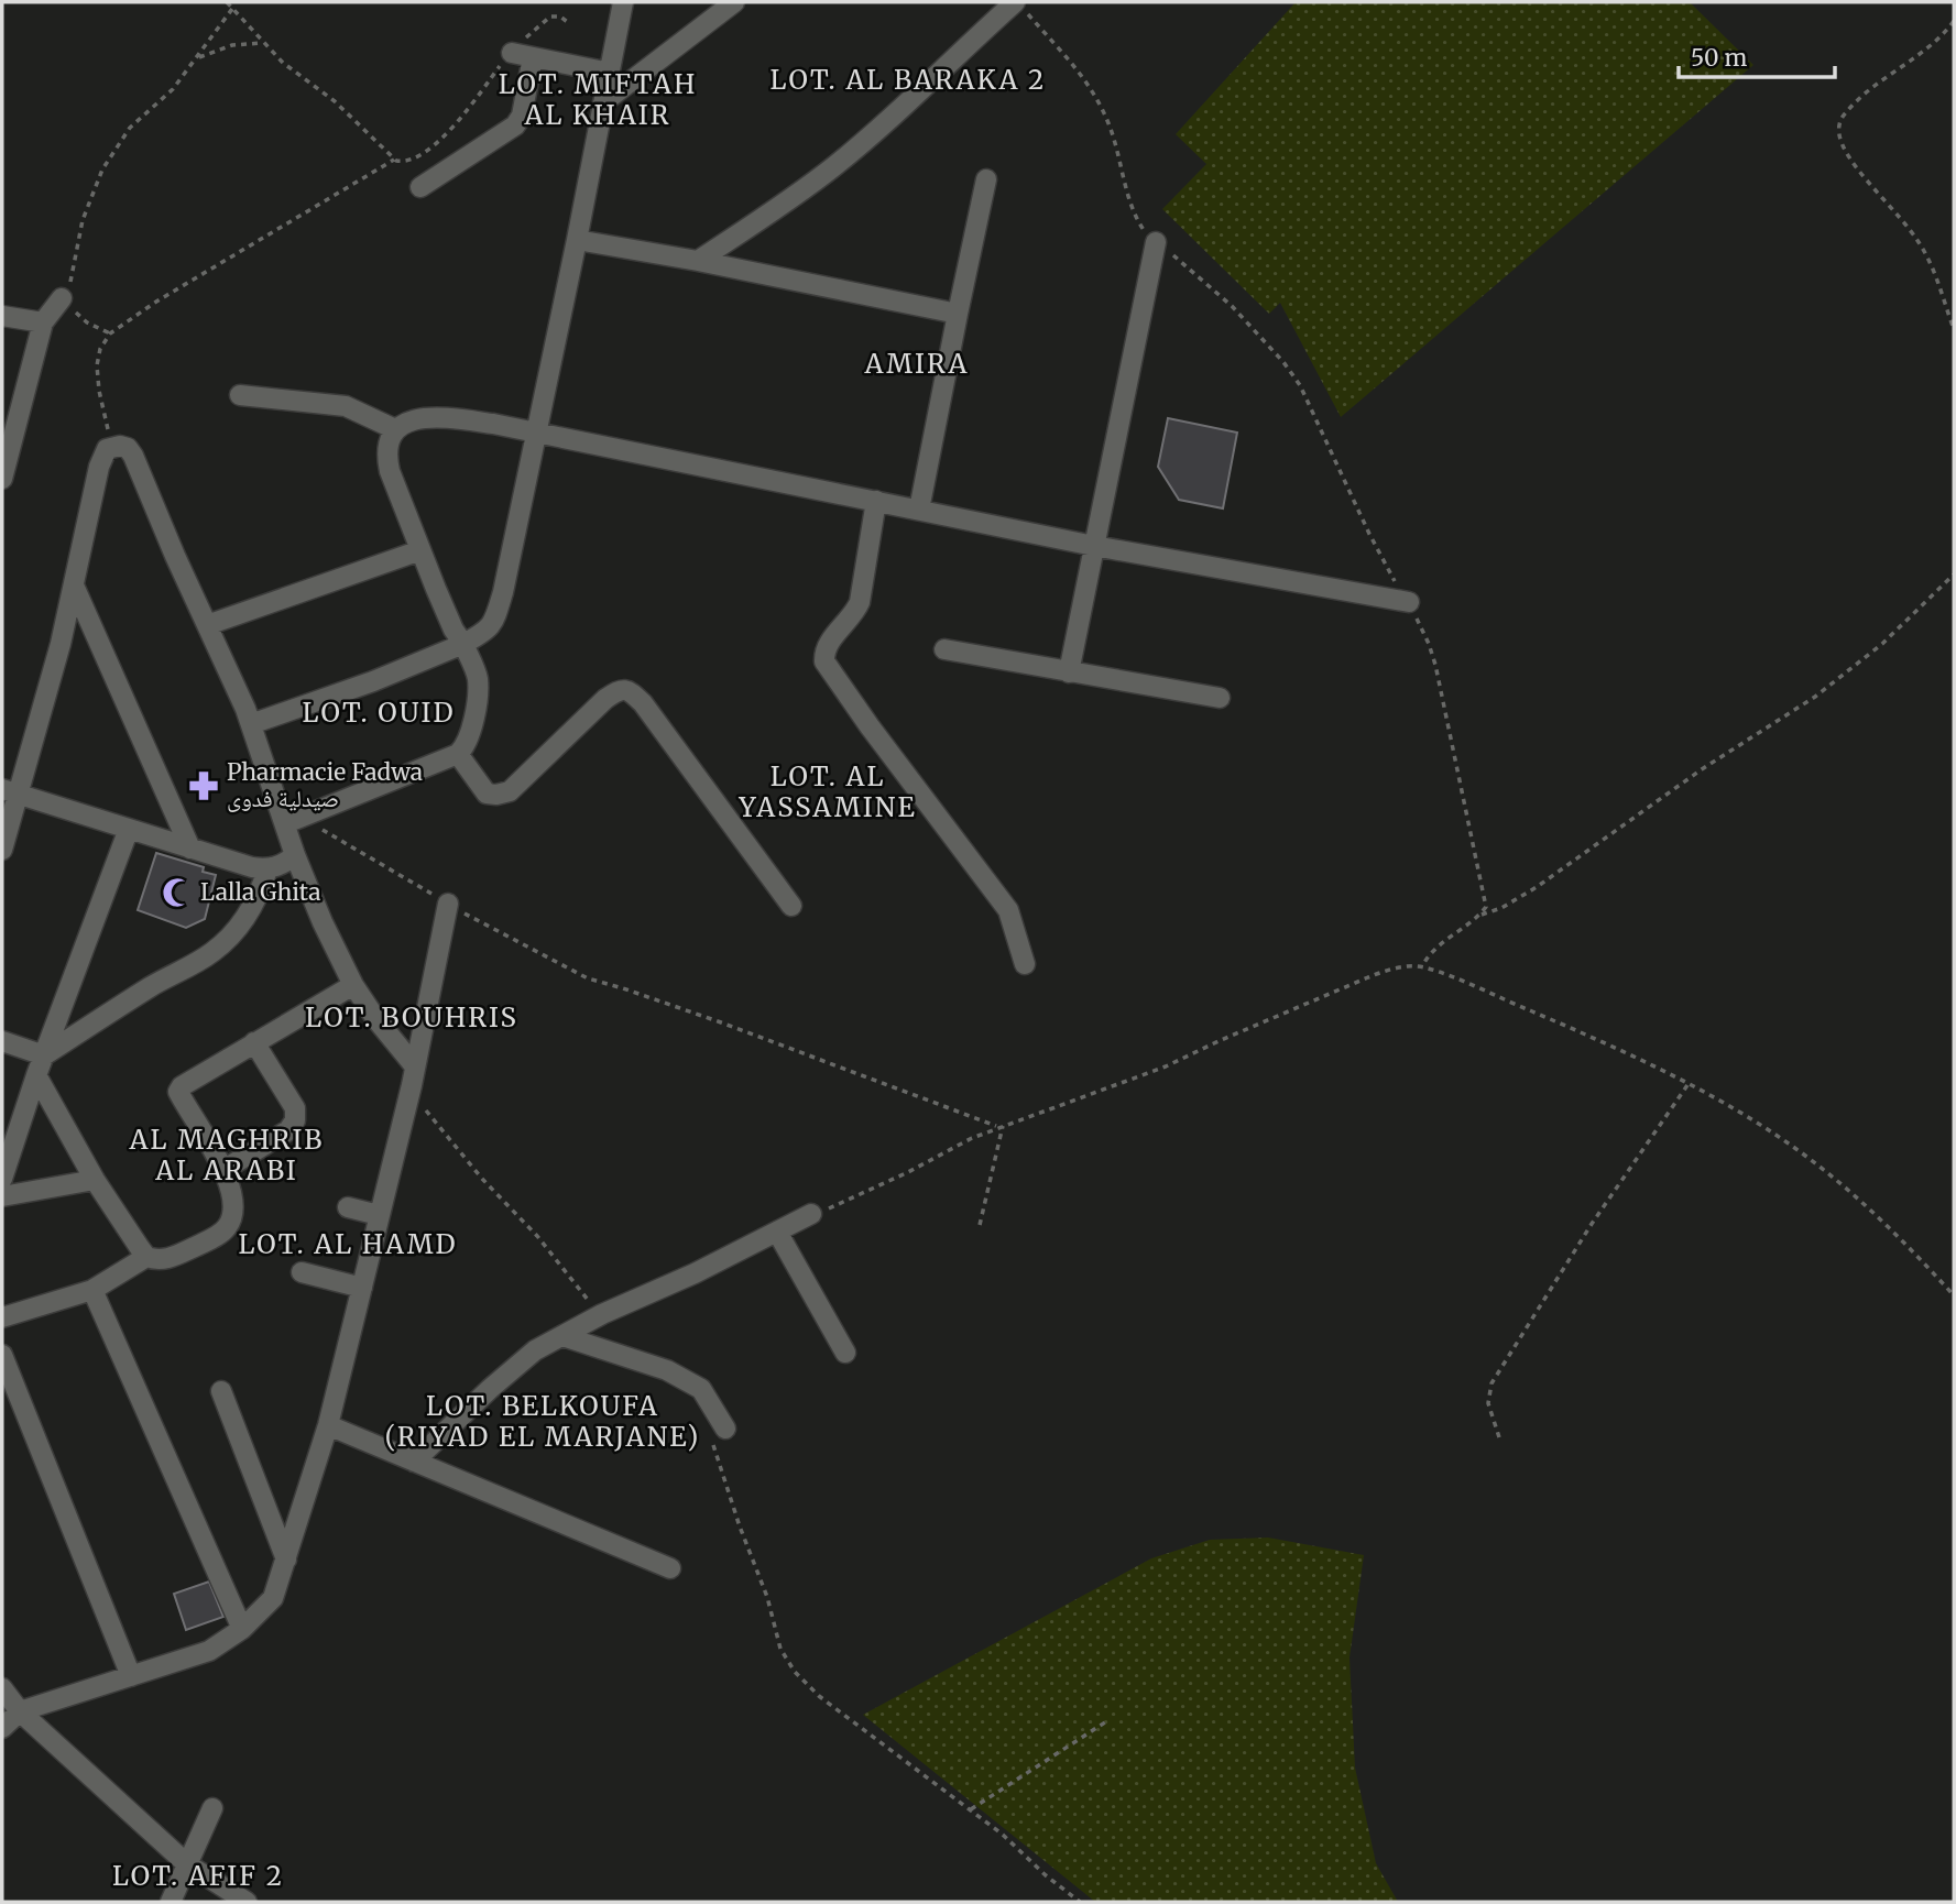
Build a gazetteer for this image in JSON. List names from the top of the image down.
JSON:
{
  "districts": [
    "LOT. AL BARAKA 2",
    "LOT. MIFTAH AL KHAIR",
    "AMIRA",
    "LOT. OUID",
    "LOT. AL YASSAMINE",
    "LOT. BOUHRIS",
    "AL MAGHRIB AL ARABI",
    "LOT. AL HAMD",
    "LOT. BELKOUFA (RIYAD EL MARJANE)",
    "LOT. AFIF 2"
  ],
  "places": {
    "pharmacy": ["Pharmacie Fadwa صيدلية فدوى"],
    "mosque": ["Lalla Ghita"]
  },
  "scale_bar": "50 m"
}
